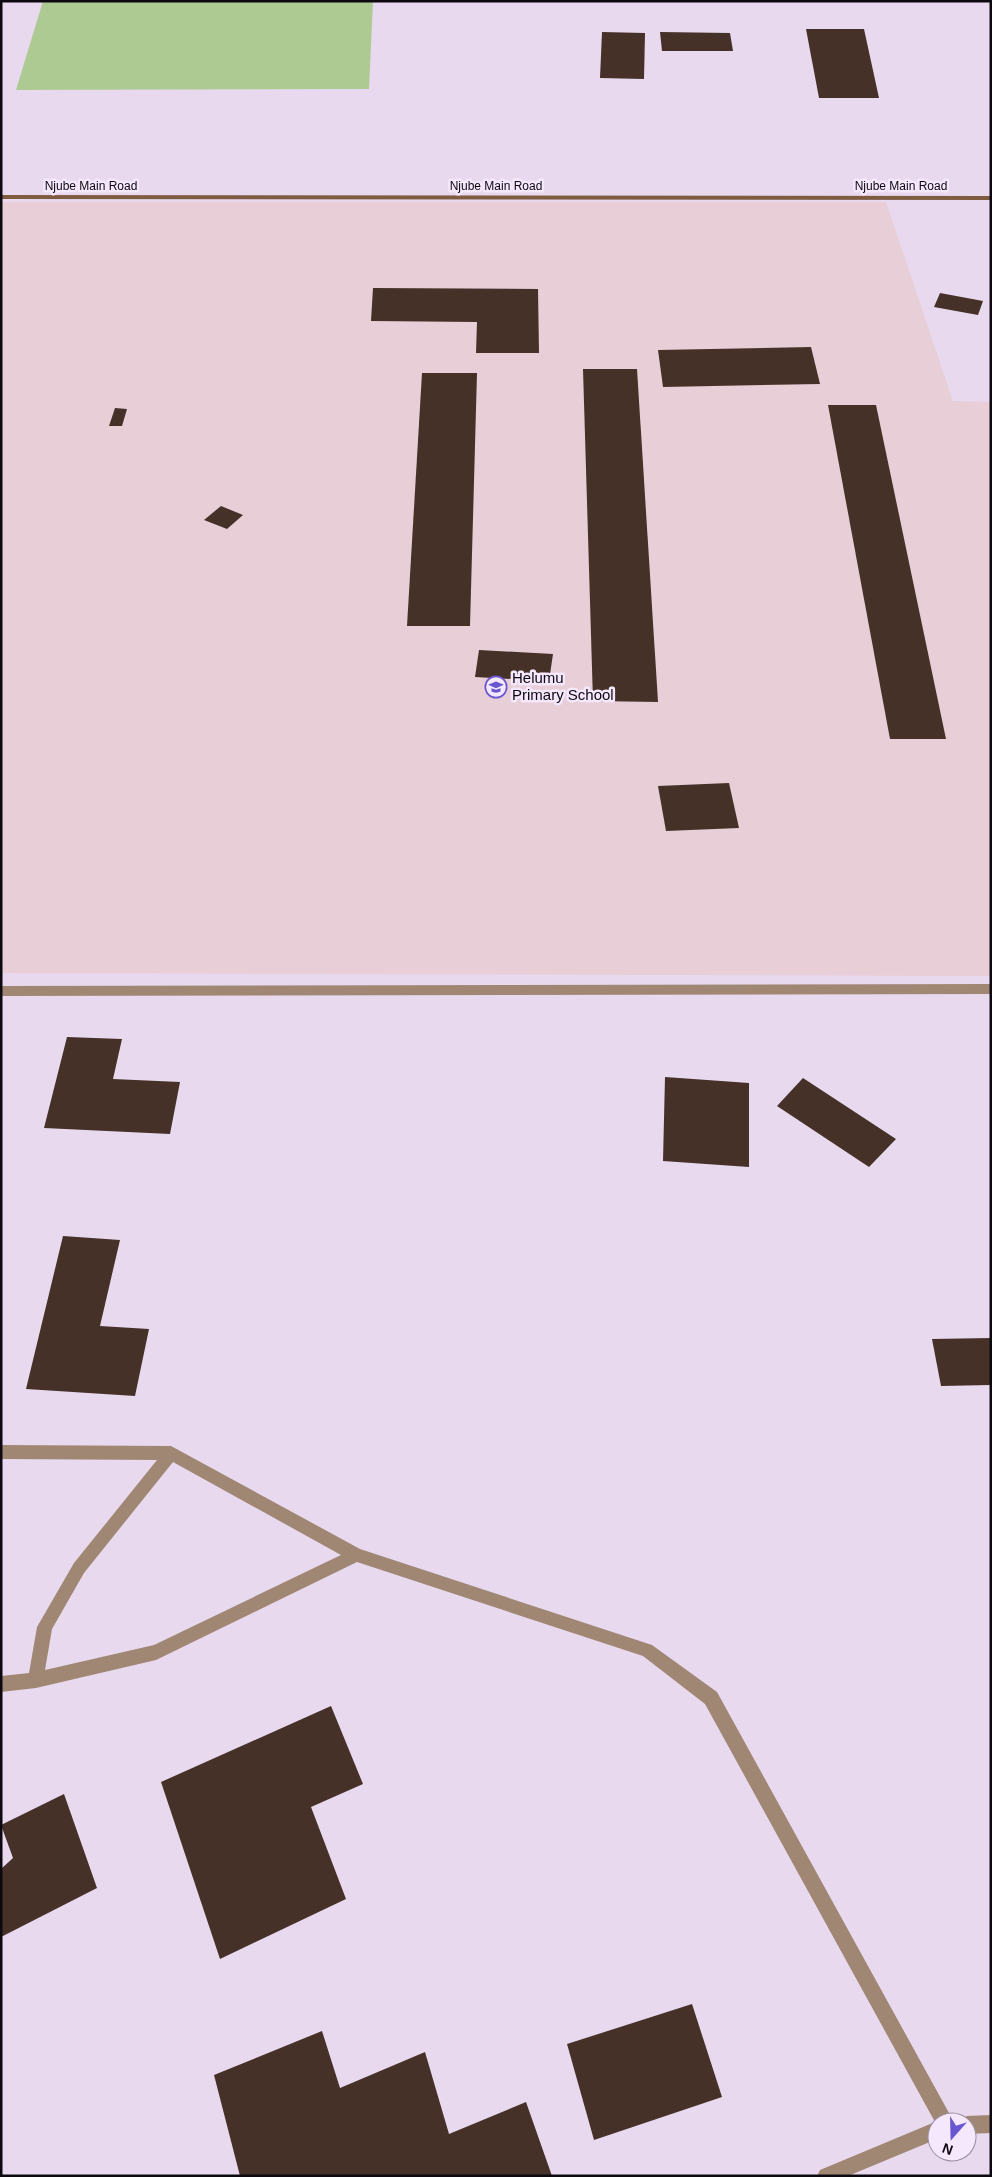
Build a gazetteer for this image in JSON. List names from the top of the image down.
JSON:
{
  "streets": {
    "street": ["Njube Main Road"]
  },
  "places": {
    "school or university": ["Helumu Primary School"]
  },
  "north": "bottom"
}
